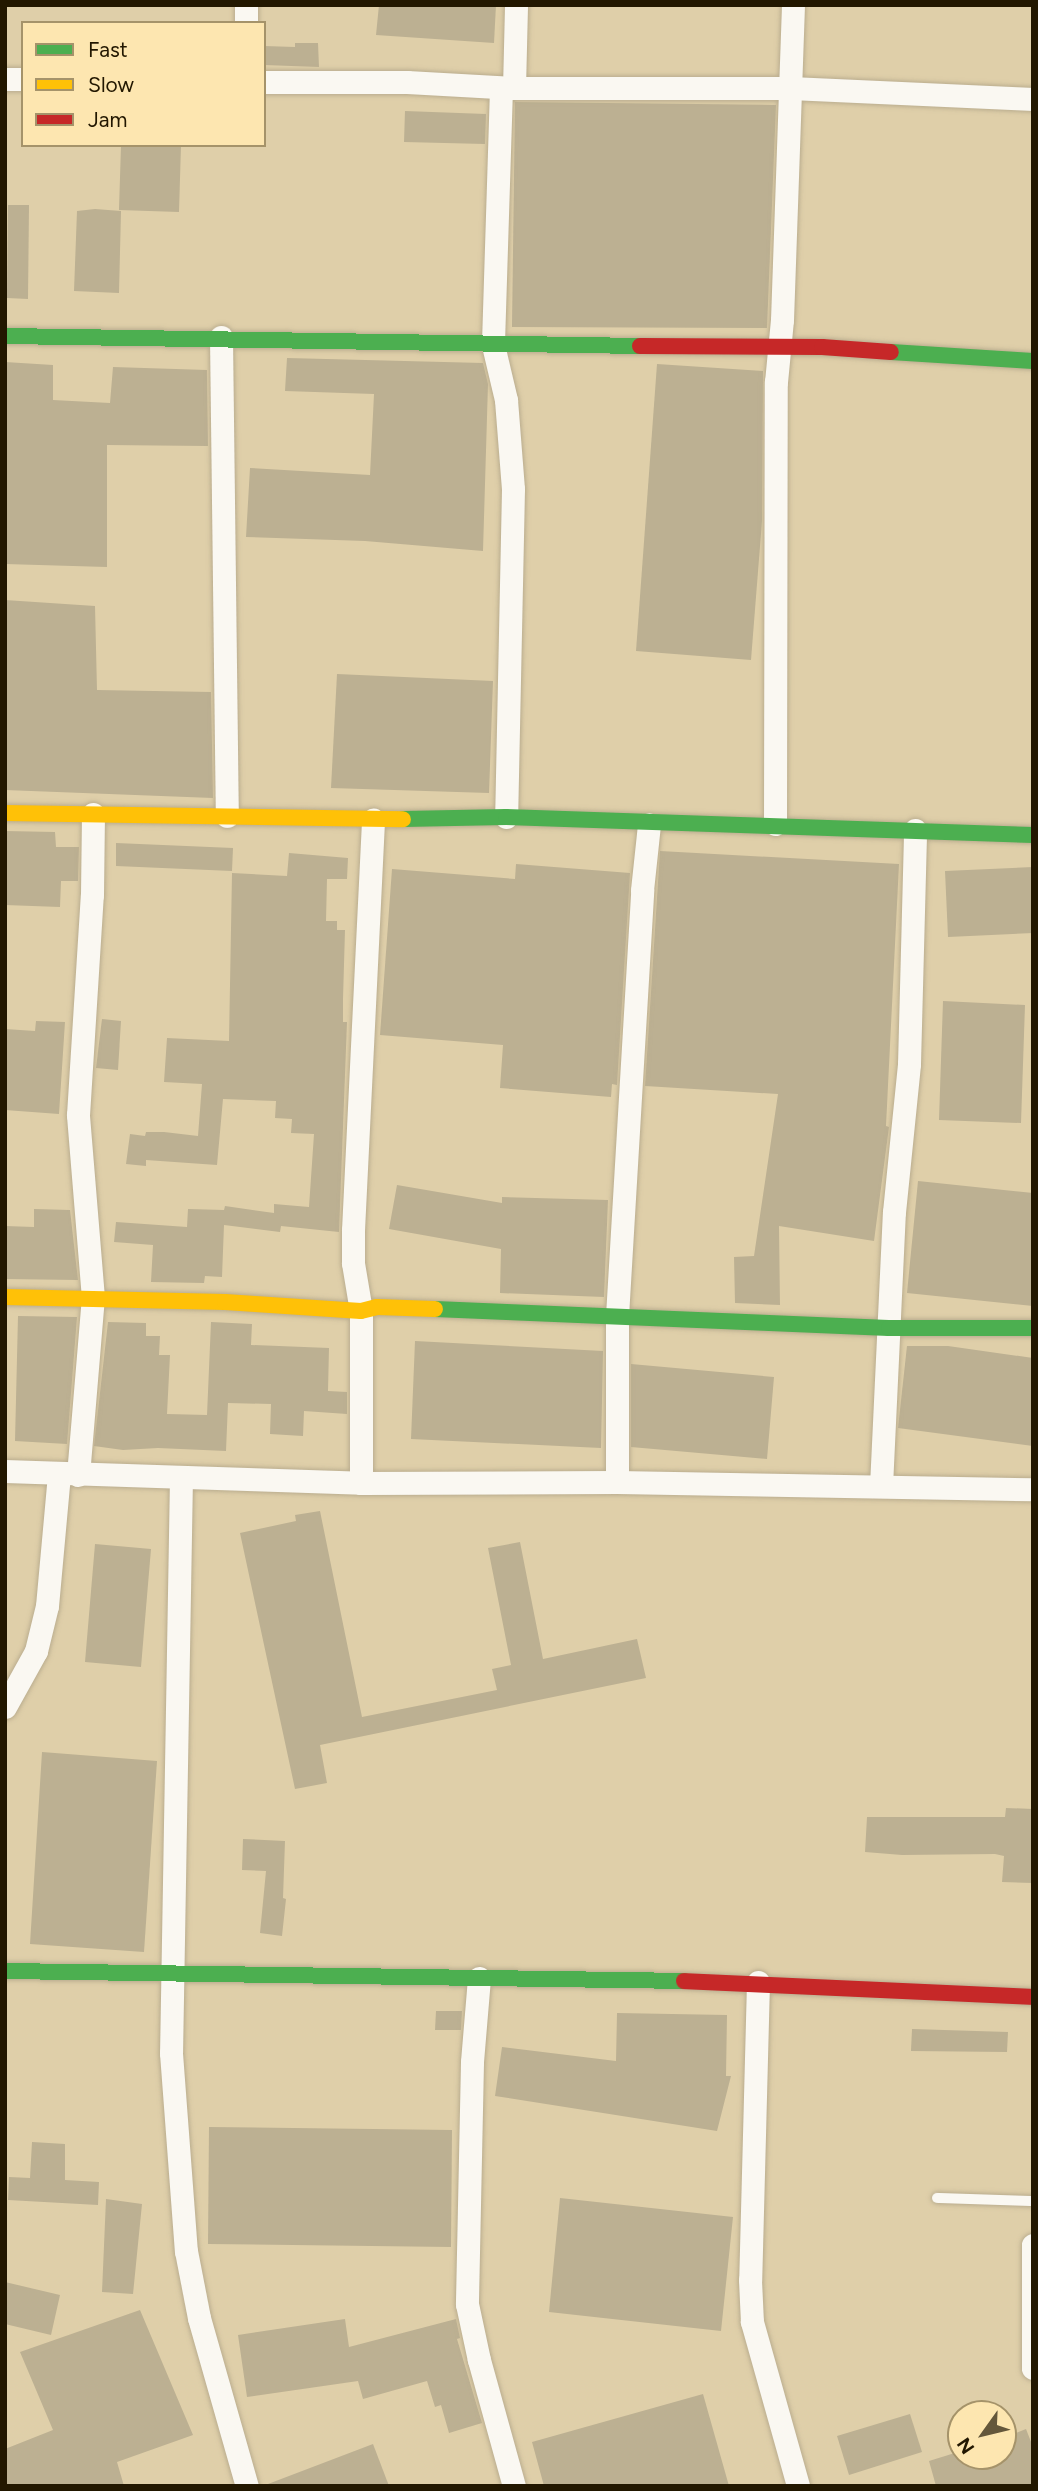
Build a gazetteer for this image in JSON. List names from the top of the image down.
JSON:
{
  "legend": ["Fast", "Slow", "Jam"],
  "north": "bottom left"
}
